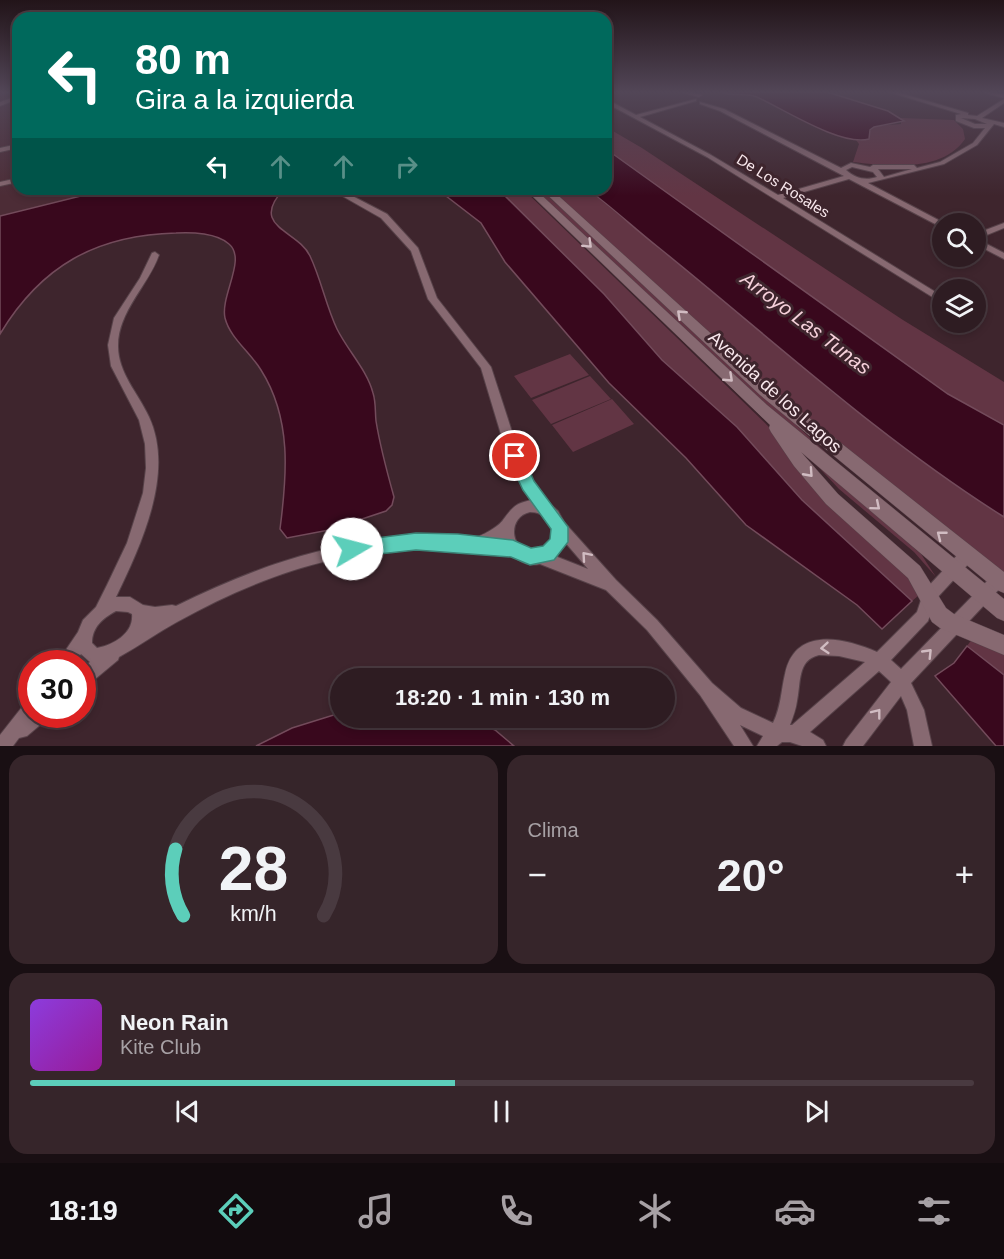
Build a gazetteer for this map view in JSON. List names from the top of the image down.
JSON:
{
  "streets": {
    "street": ["De Los Rosales", "Avenida de los Lagos"]
  },
  "water": ["Arroyo Las Tunas"],
  "page": {
    "turn": ["80 m", "Gira a la izquierda"],
    "limit": "30",
    "trip": "18:20 · 1 min · 130 m",
    "tile": "Clima",
    "heat": ["−", "20°", "+"],
    "song": ["Neon Rain", "Kite Club"],
    "tabs": "18:19",
    "gauge": ["28", "km/h"]
  }
}
